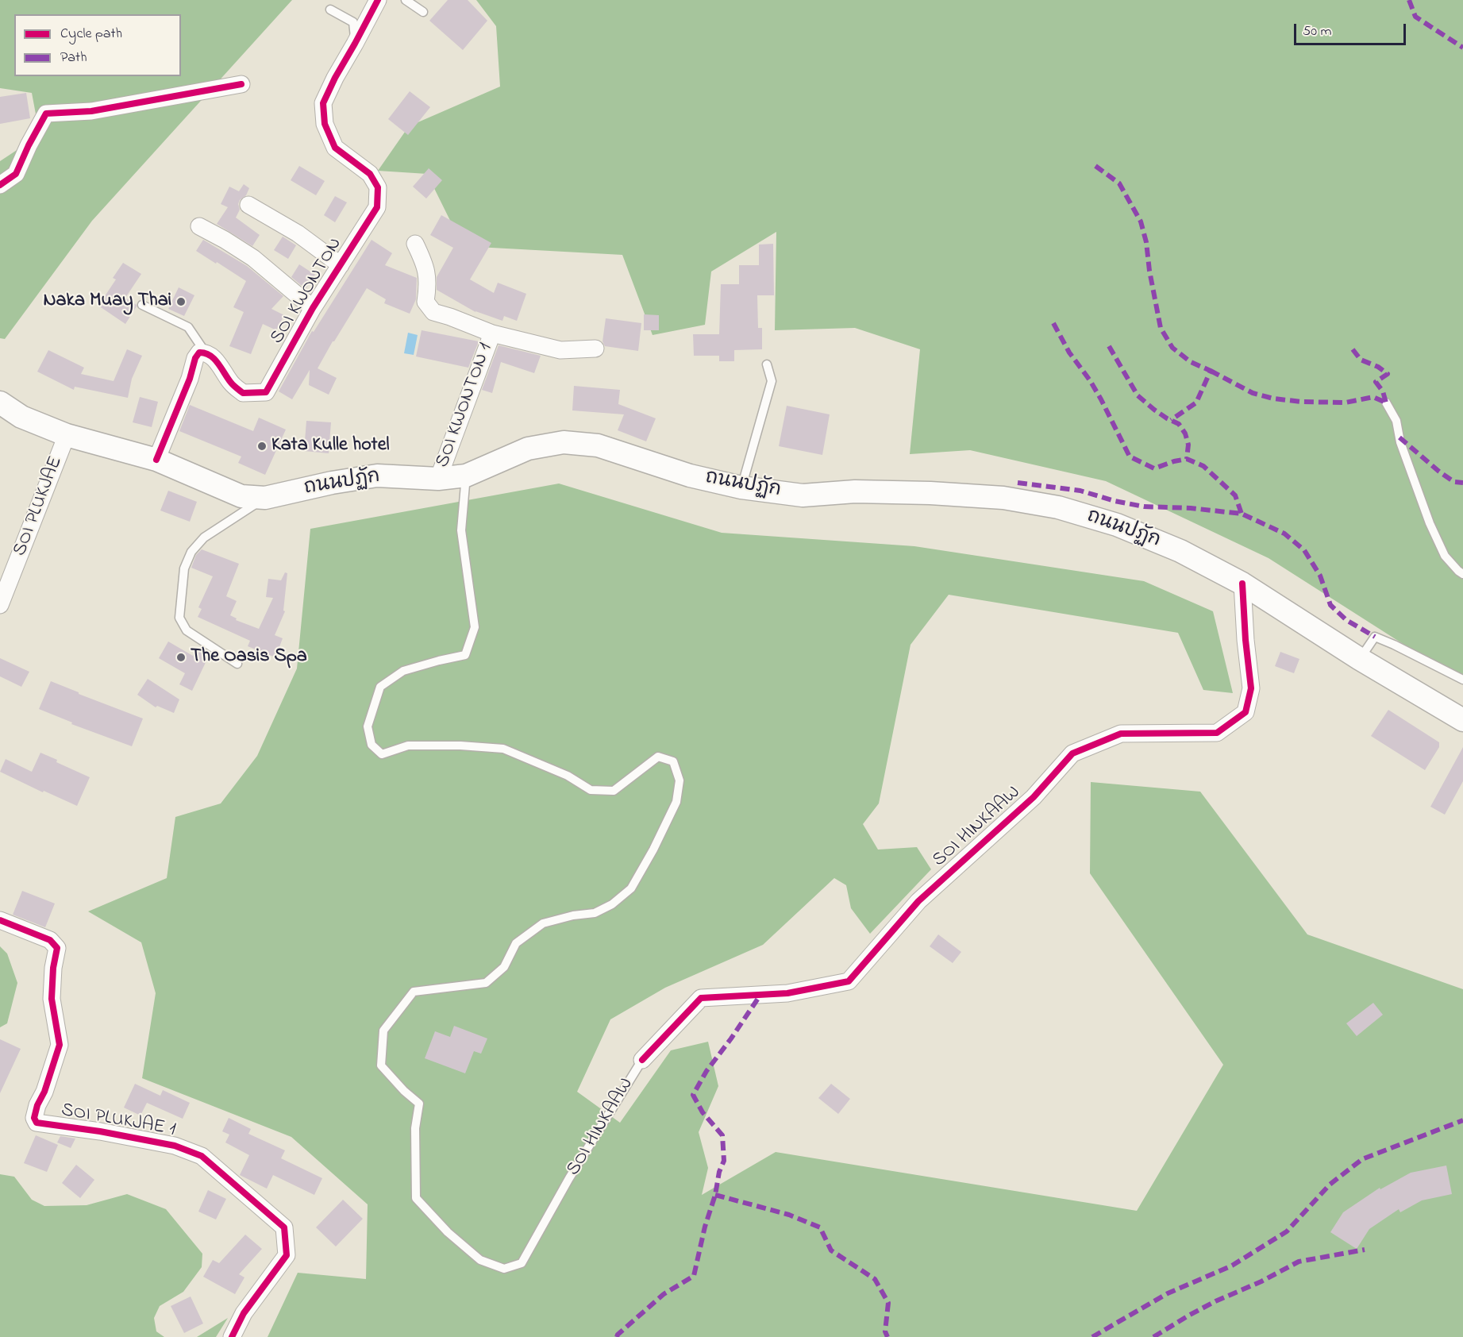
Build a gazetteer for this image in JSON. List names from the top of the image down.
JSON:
{
  "streets": {
    "main road": ["ถนนปฏัก"],
    "street": [
      "SOI KWONTON",
      "SOI KWONTON 1",
      "SOI PLUKJAE",
      "SOI HINKAAW",
      "SOI PLUKJAE 1"
    ]
  },
  "crossings": [
    ["SOI KWONTON 1", "ถนนปฏัก"],
    ["ถนนปฏัก", "SOI PLUKJAE"],
    ["ถนนปฏัก", "SOI HINKAAW"]
  ],
  "places": ["Naka Muay Thai", "Kata Kulle hotel", "The Oasis Spa"],
  "legend": ["Cycle path", "Path"],
  "scale_bar": "50 m"
}
